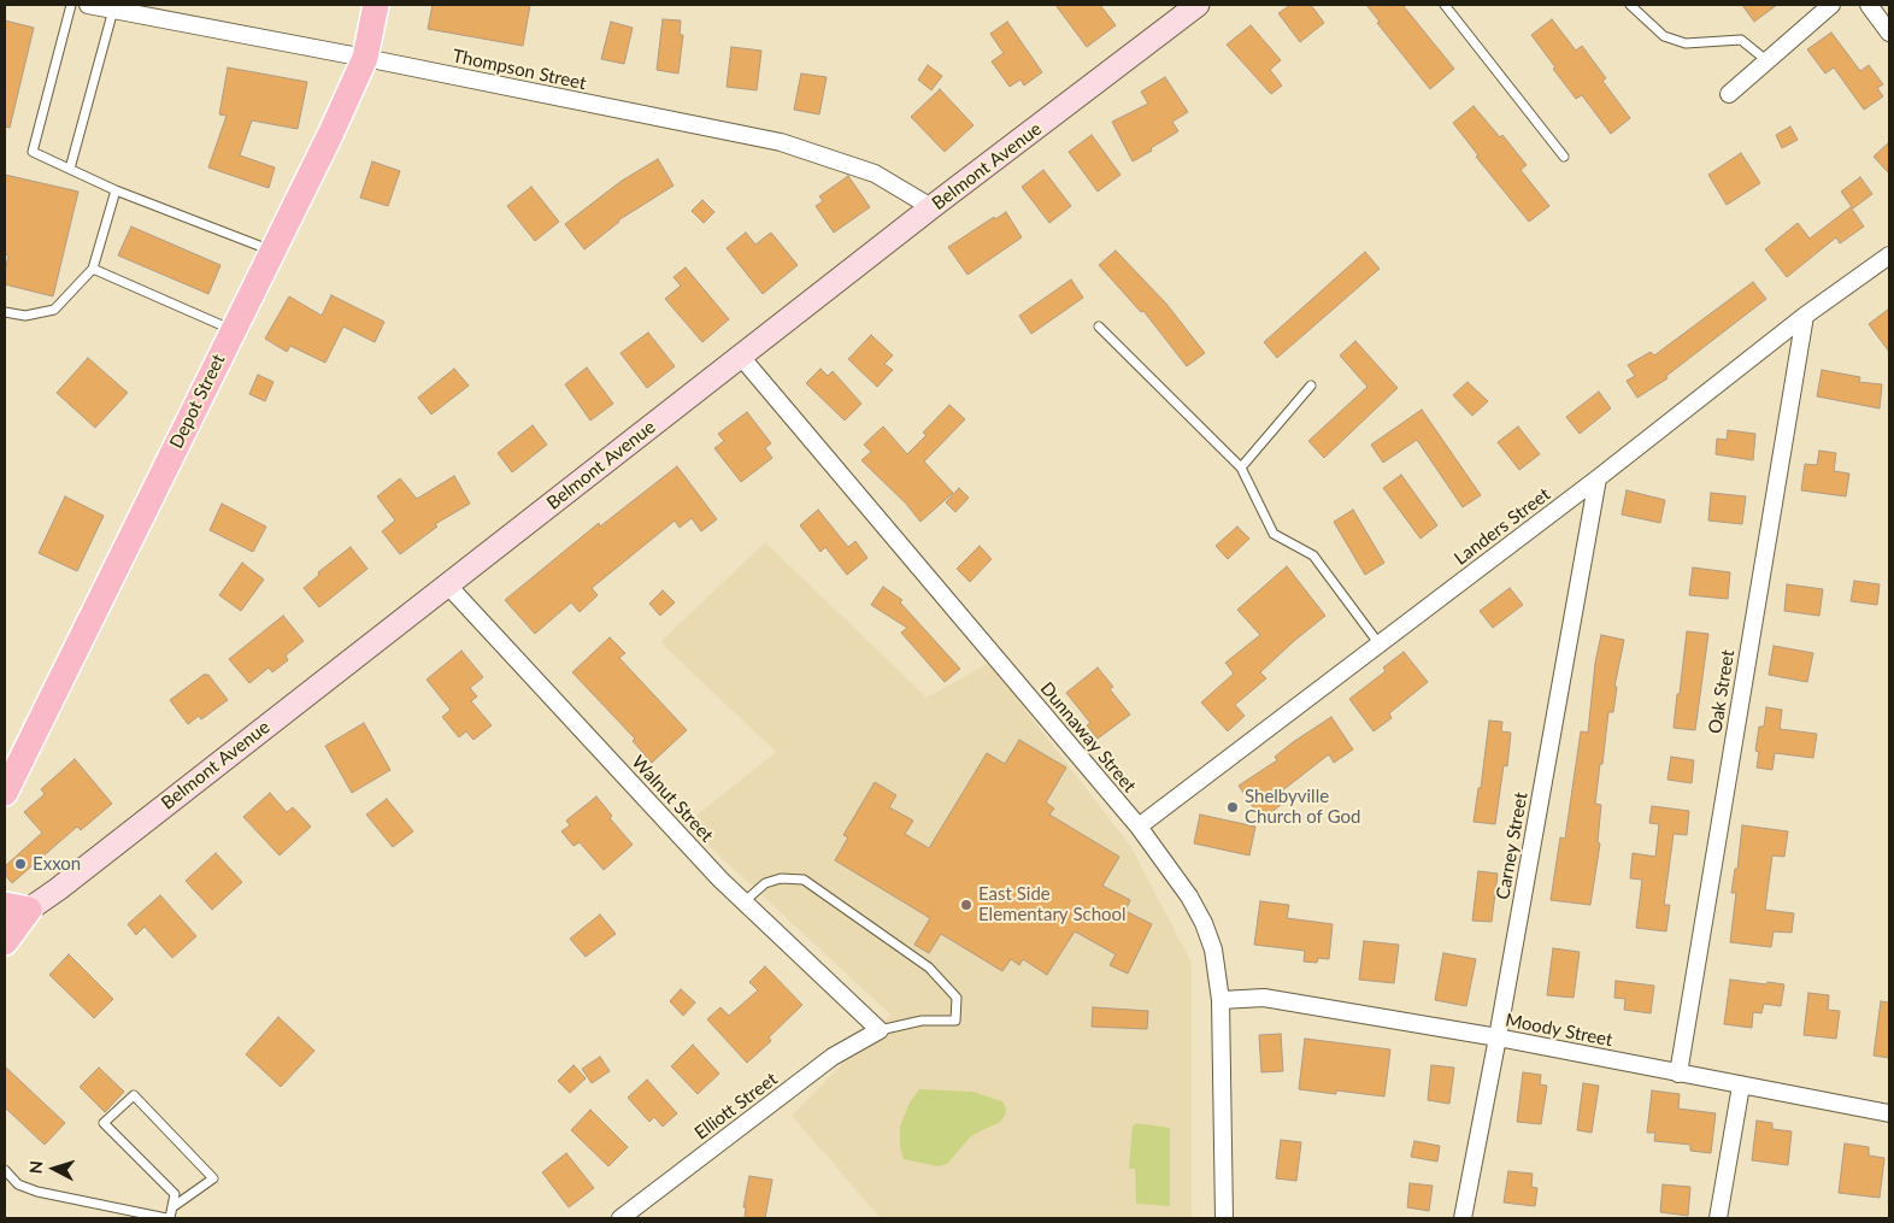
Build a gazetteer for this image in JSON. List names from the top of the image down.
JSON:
{
  "streets": {
    "main road": ["Belmont Avenue", "Depot Street"],
    "street": [
      "Thompson Street",
      "Landers Street",
      "Oak Street",
      "Dunnaway Street",
      "Walnut Street",
      "Carney Street",
      "Moody Street",
      "Elliott Street"
    ]
  },
  "crossings": [
    ["Thompson Street", "Belmont Avenue"],
    ["Thompson Street", "Depot Street"],
    ["Belmont Avenue", "Dunnaway Street"],
    ["Belmont Avenue", "Walnut Street"],
    ["Landers Street", "Oak Street"],
    ["Landers Street", "Dunnaway Street"],
    ["Landers Street", "Carney Street"],
    ["Oak Street", "Moody Street"],
    ["Dunnaway Street", "Moody Street"],
    ["Walnut Street", "Elliott Street"],
    ["Carney Street", "Moody Street"]
  ],
  "places": ["Shelbyville Church of God", "Exxon", "East Side Elementary School"],
  "north": "left"
}
